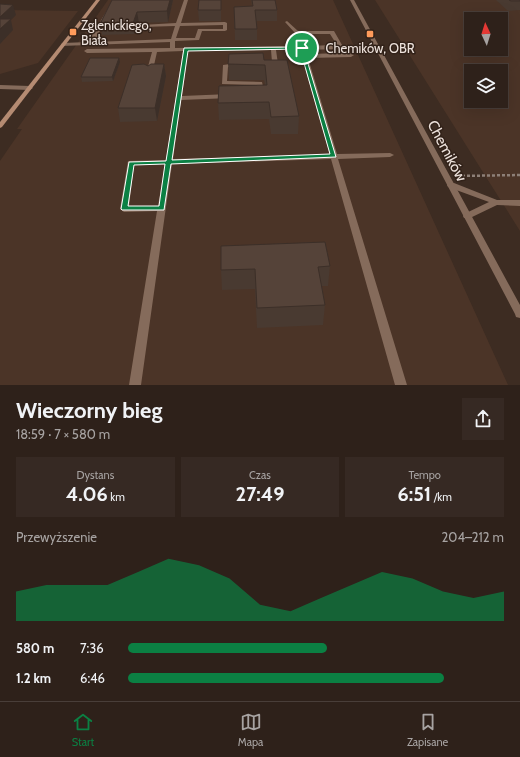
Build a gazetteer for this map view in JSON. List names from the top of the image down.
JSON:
{
  "streets": {
    "street": ["Chemików"]
  },
  "places": {
    "transit": ["Zglenickiego, Biała", "Chemików, OBR"]
  },
  "north": "top",
  "page": {
    "heading": ["Wieczorny bieg", "18:59 · 7 × 580 m"],
    "stats": [
      ["Dystans", "4.06 km"],
      ["Czas", "27:49"],
      ["Tempo", "6:51 /km"]
    ],
    "chart": ["Przewyższenie", "204–212 m"],
    "list": [
      {
        "name": "580 m",
        "note": "7:36"
      },
      {
        "name": "1.2 km",
        "note": "6:46"
      }
    ],
    "tabs": ["Start", "Mapa", "Zapisane"]
  }
}
